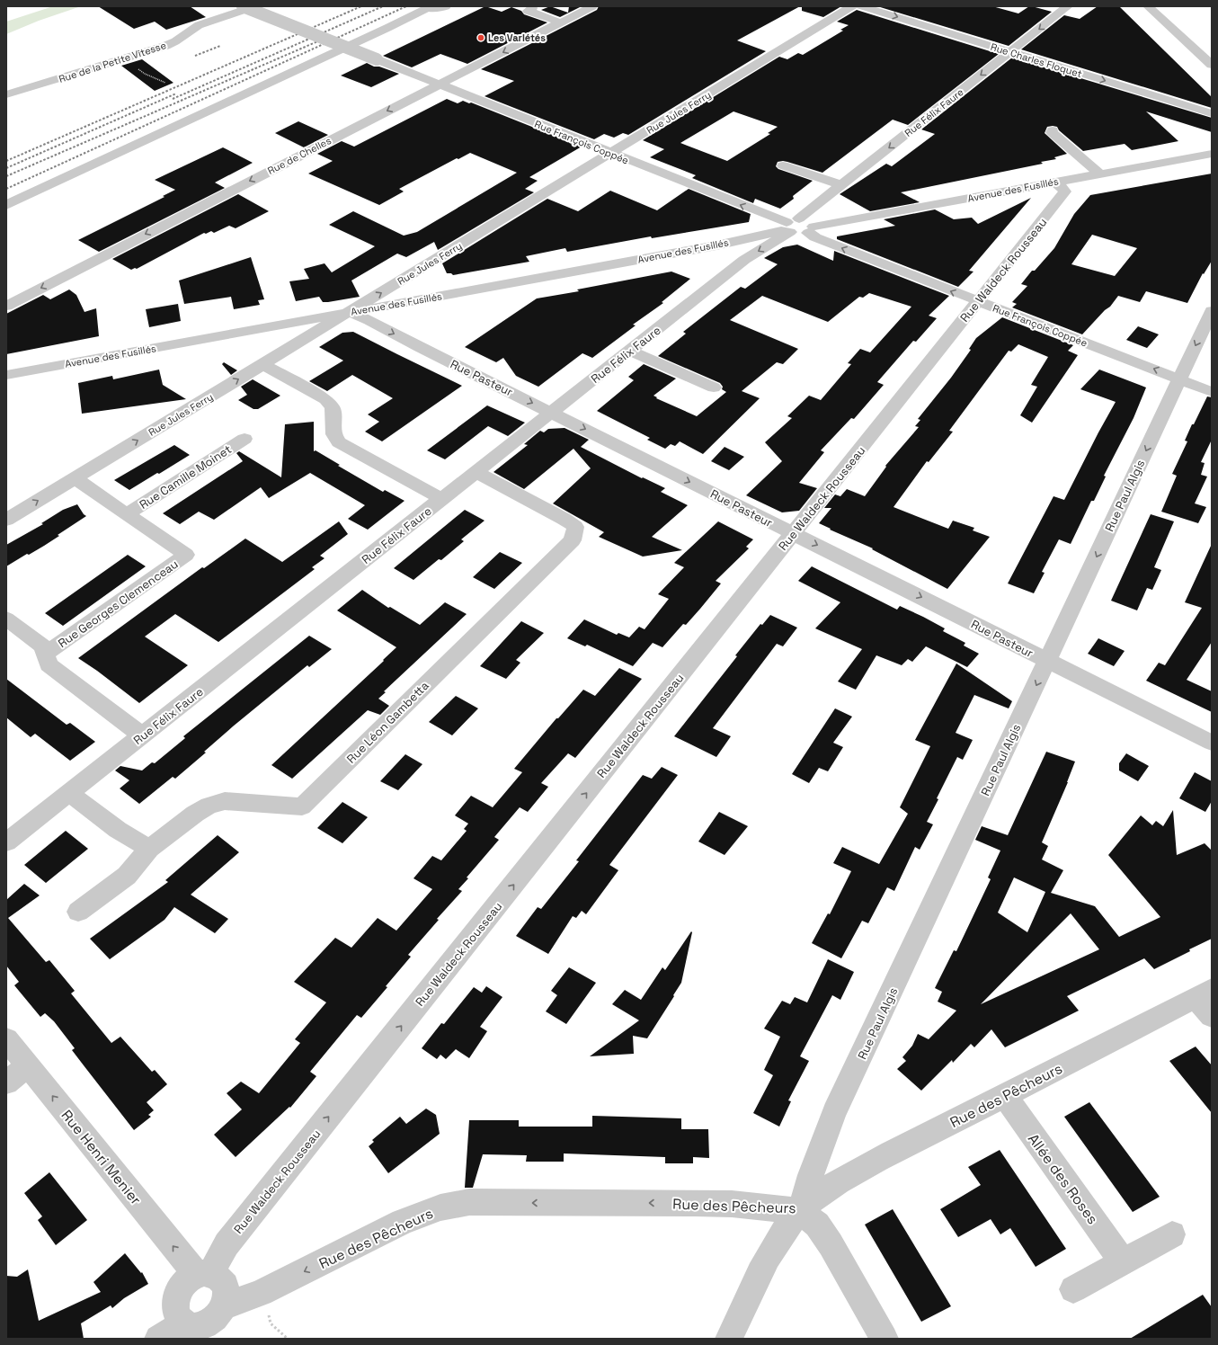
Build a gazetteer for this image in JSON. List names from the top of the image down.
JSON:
{
  "streets": {
    "street": [
      "Rue Charles Floquet",
      "Rue de la Petite Vitesse",
      "Rue Jules Ferry",
      "Rue Félix Faure",
      "Rue François Coppée",
      "Rue de Chelles",
      "Avenue des Fusillés",
      "Rue Waldeck Rousseau",
      "Rue Pasteur",
      "Rue Camille Moinet",
      "Rue Paul Algis",
      "Rue Georges Clemenceau",
      "Rue Léon Gambetta",
      "Rue des Pêcheurs",
      "Rue Henri Menier",
      "Allée des Roses"
    ]
  },
  "crossings": [
    ["Rue Charles Floquet", "Rue Félix Faure"],
    ["Rue Jules Ferry", "Rue François Coppée"],
    ["Rue Jules Ferry", "Avenue des Fusillés"],
    ["Rue Jules Ferry", "Rue Pasteur"],
    ["Rue Jules Ferry", "Rue Georges Clemenceau"],
    ["Rue Félix Faure", "Rue François Coppée"],
    ["Rue Félix Faure", "Avenue des Fusillés"],
    ["Rue Félix Faure", "Rue Pasteur"],
    ["Rue Félix Faure", "Rue Léon Gambetta"],
    ["Rue François Coppée", "Rue de Chelles"],
    ["Rue François Coppée", "Avenue des Fusillés"],
    ["Rue François Coppée", "Rue Waldeck Rousseau"],
    ["Rue François Coppée", "Rue Paul Algis"],
    ["Avenue des Fusillés", "Rue Waldeck Rousseau"],
    ["Avenue des Fusillés", "Rue Pasteur"],
    ["Rue Waldeck Rousseau", "Rue Pasteur"],
    ["Rue Waldeck Rousseau", "Rue des Pêcheurs"],
    ["Rue Waldeck Rousseau", "Rue Henri Menier"],
    ["Rue Pasteur", "Rue Paul Algis"],
    ["Rue Camille Moinet", "Rue Georges Clemenceau"],
    ["Rue Paul Algis", "Rue des Pêcheurs"],
    ["Rue des Pêcheurs", "Rue Henri Menier"],
    ["Rue des Pêcheurs", "Allée des Roses"]
  ],
  "one_way": [
    "Rue Jules Ferry",
    "Rue Félix Faure",
    "Rue François Coppée",
    "Rue Waldeck Rousseau",
    "Rue Paul Algis",
    "Rue des Pêcheurs",
    "Rue Henri Menier"
  ],
  "places": ["Les Variétés"]
}
